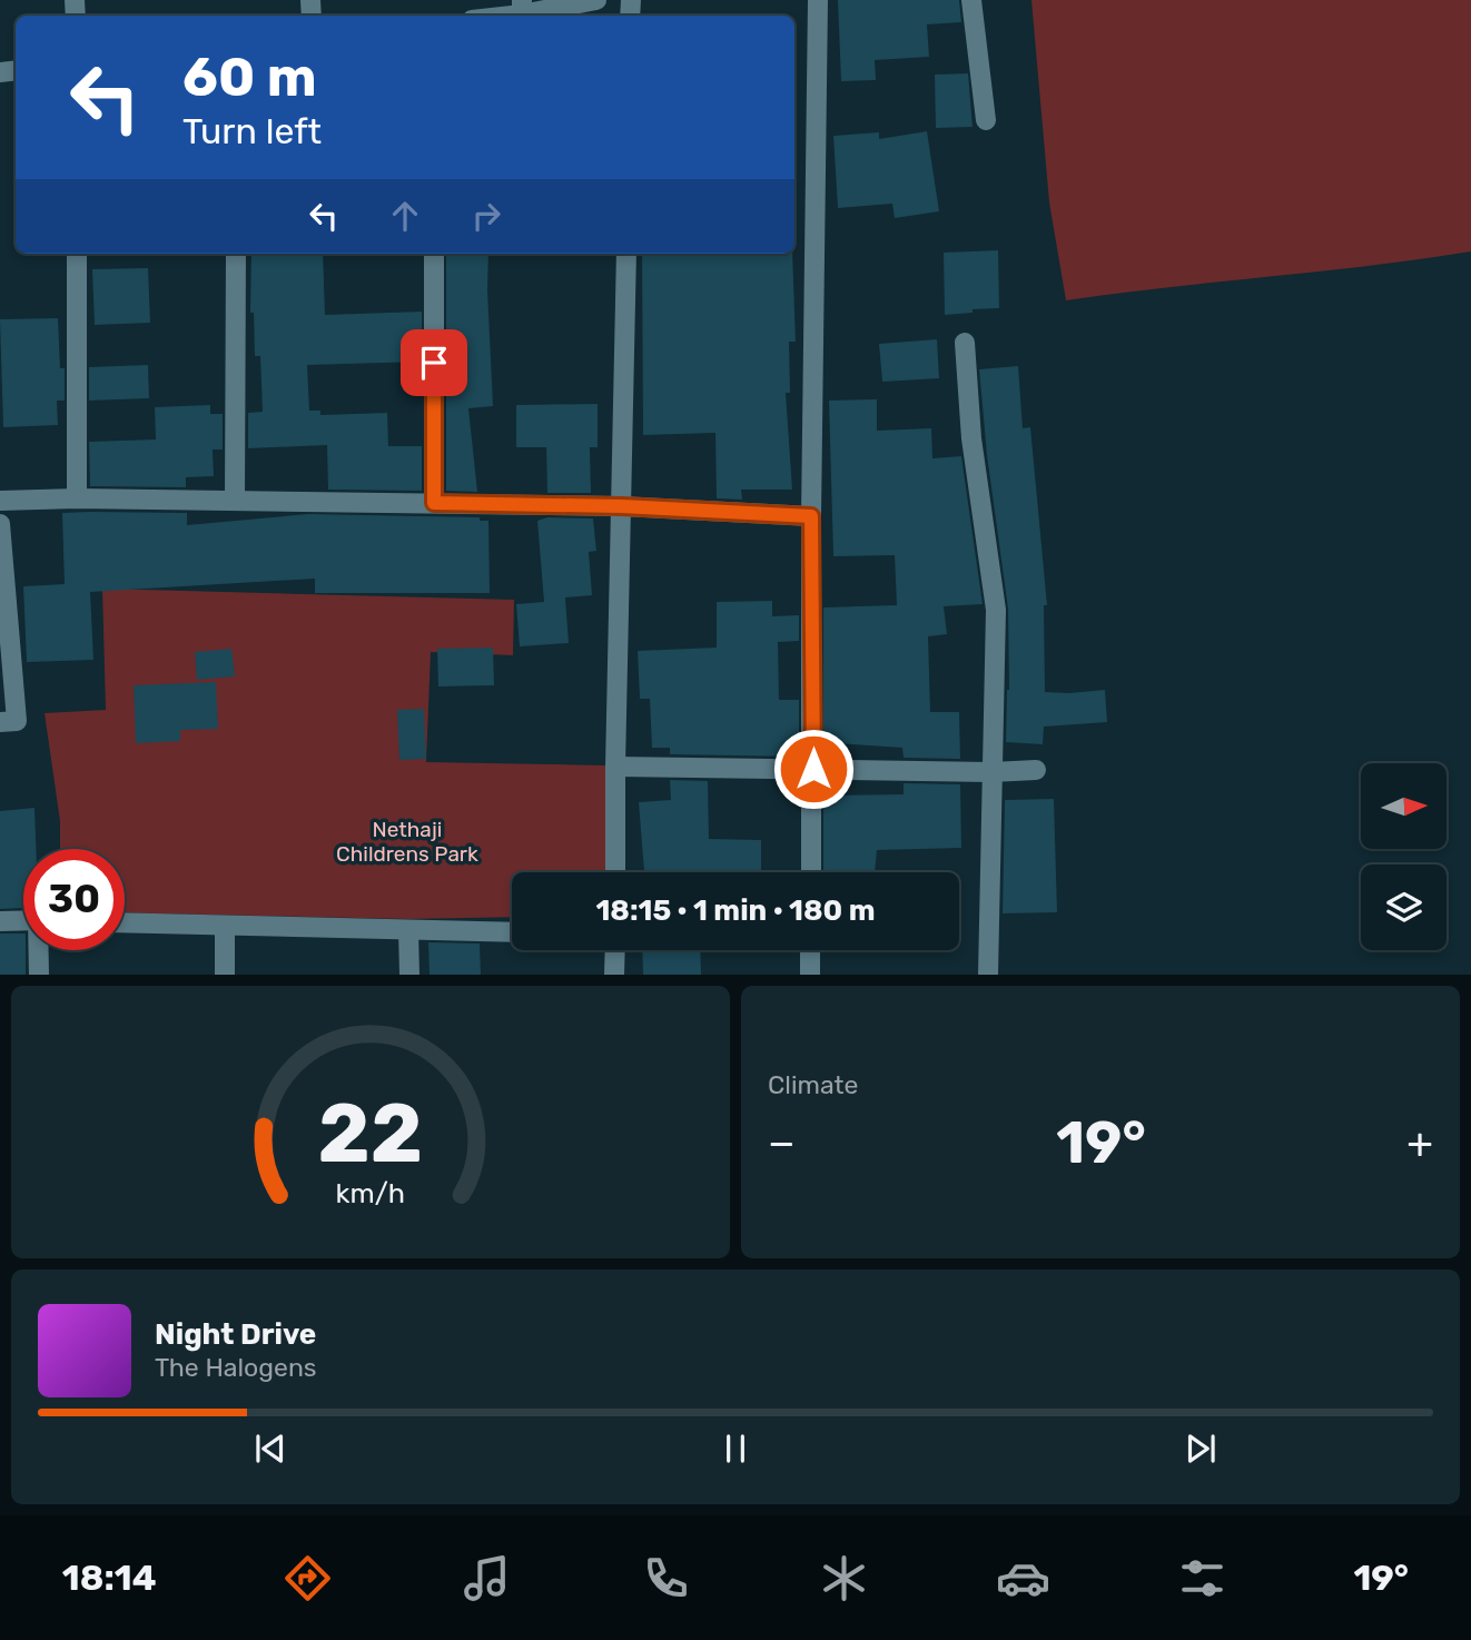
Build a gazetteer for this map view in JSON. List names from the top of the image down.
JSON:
{
  "parks": ["Nethaji Childrens Park"],
  "north": "right",
  "page": {
    "turn": ["60 m", "Turn left"],
    "limit": "30",
    "trip": "18:15 · 1 min · 180 m",
    "tile": "Climate",
    "heat": ["−", "19°", "+"],
    "song": ["Night Drive", "The Halogens"],
    "tabs": ["18:14", "19°"],
    "gauge": ["22", "km/h"]
  }
}
